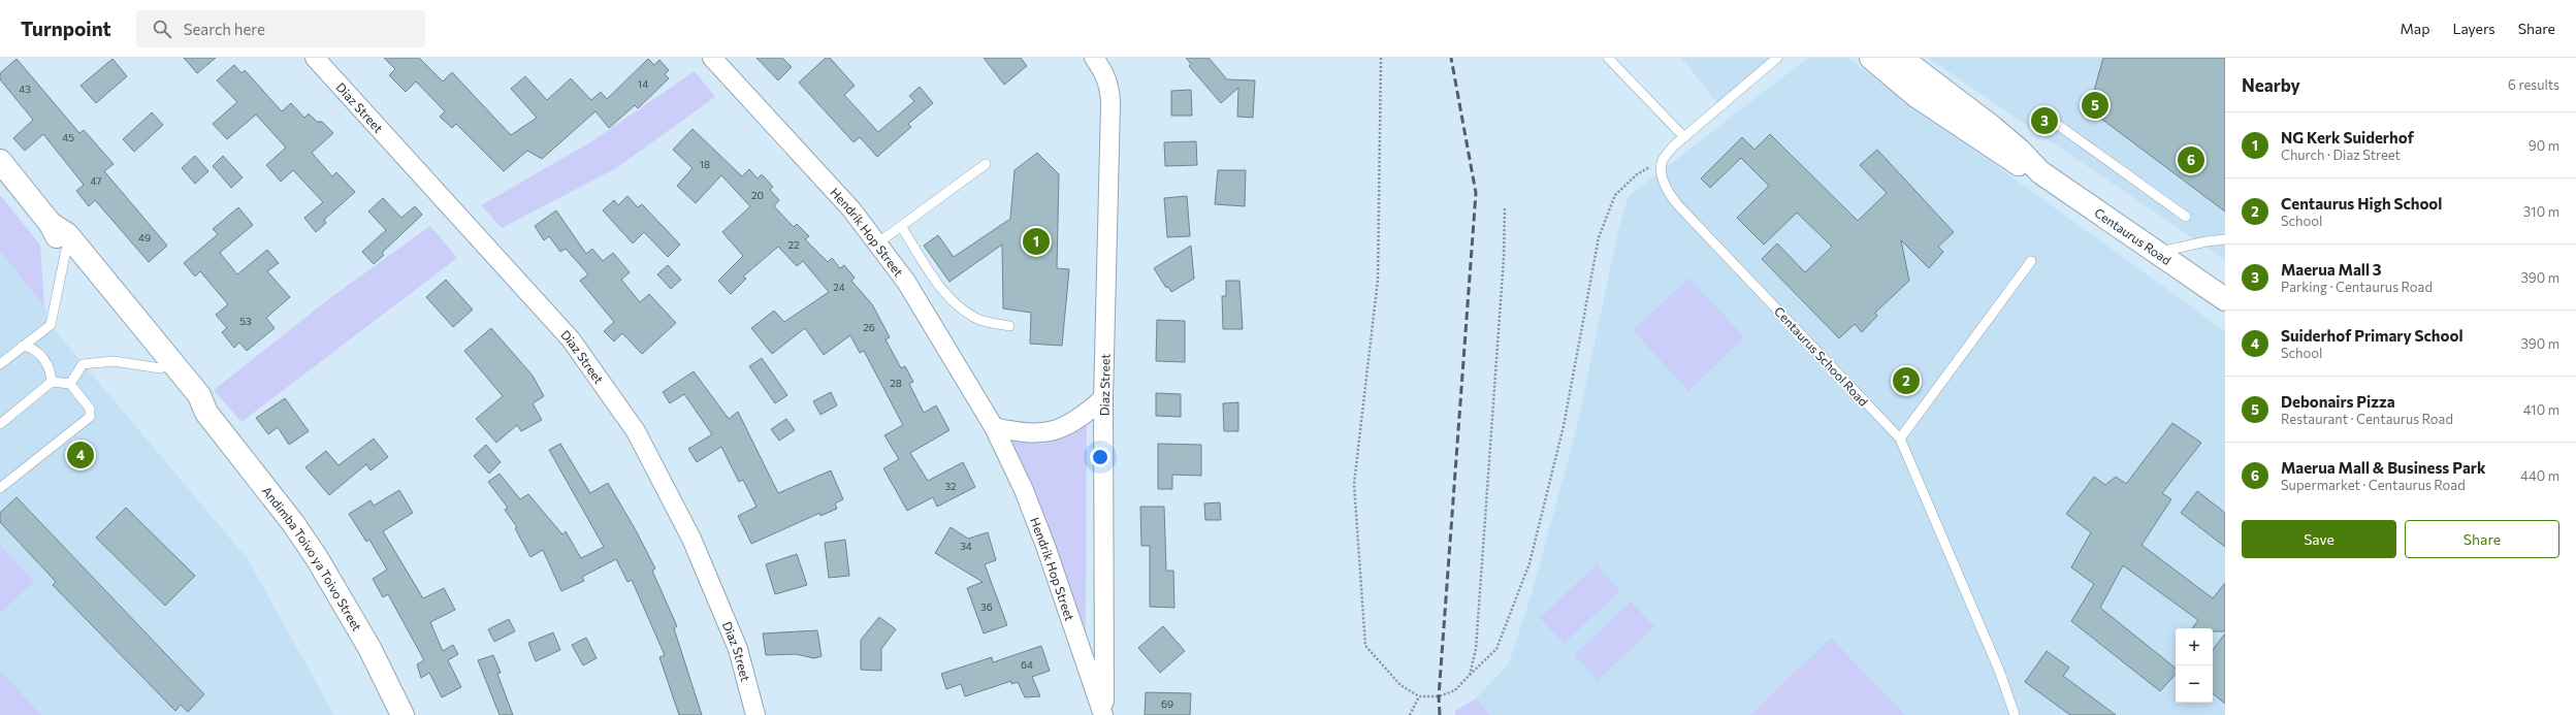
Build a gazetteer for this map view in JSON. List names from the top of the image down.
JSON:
{
  "streets": {
    "street": [
      "Diaz Street",
      "Hendrik Hop Street",
      "Centaurus Road",
      "Andimba Toivo ya Toivo Street"
    ],
    "lane": ["Centaurus School Road"]
  },
  "crossings": [
    ["Diaz Street", "Hendrik Hop Street"]
  ],
  "house_numbers": [
    "14",
    "43",
    "45",
    "18",
    "47",
    "20",
    "49",
    "22",
    "24",
    "53",
    "26",
    "28",
    "32",
    "34",
    "36",
    "64",
    "69"
  ],
  "page": {
    "header": "Turnpoint",
    "search": "Search here",
    "nav": ["Map", "Layers", "Share"],
    "heading": ["Nearby", "6 results"],
    "pins": [
      "5",
      "3",
      "6",
      "1",
      "2",
      "4"
    ],
    "list": [
      {
        "mark": "1",
        "name": "NG Kerk Suiderhof",
        "note": "Church · Diaz Street",
        "value": "90 m"
      },
      {
        "mark": "2",
        "name": "Centaurus High School",
        "note": "School",
        "value": "310 m"
      },
      {
        "mark": "3",
        "name": "Maerua Mall 3",
        "note": "Parking · Centaurus Road",
        "value": "390 m"
      },
      {
        "mark": "4",
        "name": "Suiderhof Primary School",
        "note": "School",
        "value": "390 m"
      },
      {
        "mark": "5",
        "name": "Debonairs Pizza",
        "note": "Restaurant · Centaurus Road",
        "value": "410 m"
      },
      {
        "mark": "6",
        "name": "Maerua Mall & Business Park",
        "note": "Supermarket · Centaurus Road",
        "value": "440 m"
      }
    ],
    "buttons": ["Save", "Share"],
    "map_buttons": ["+", "−"]
  }
}
